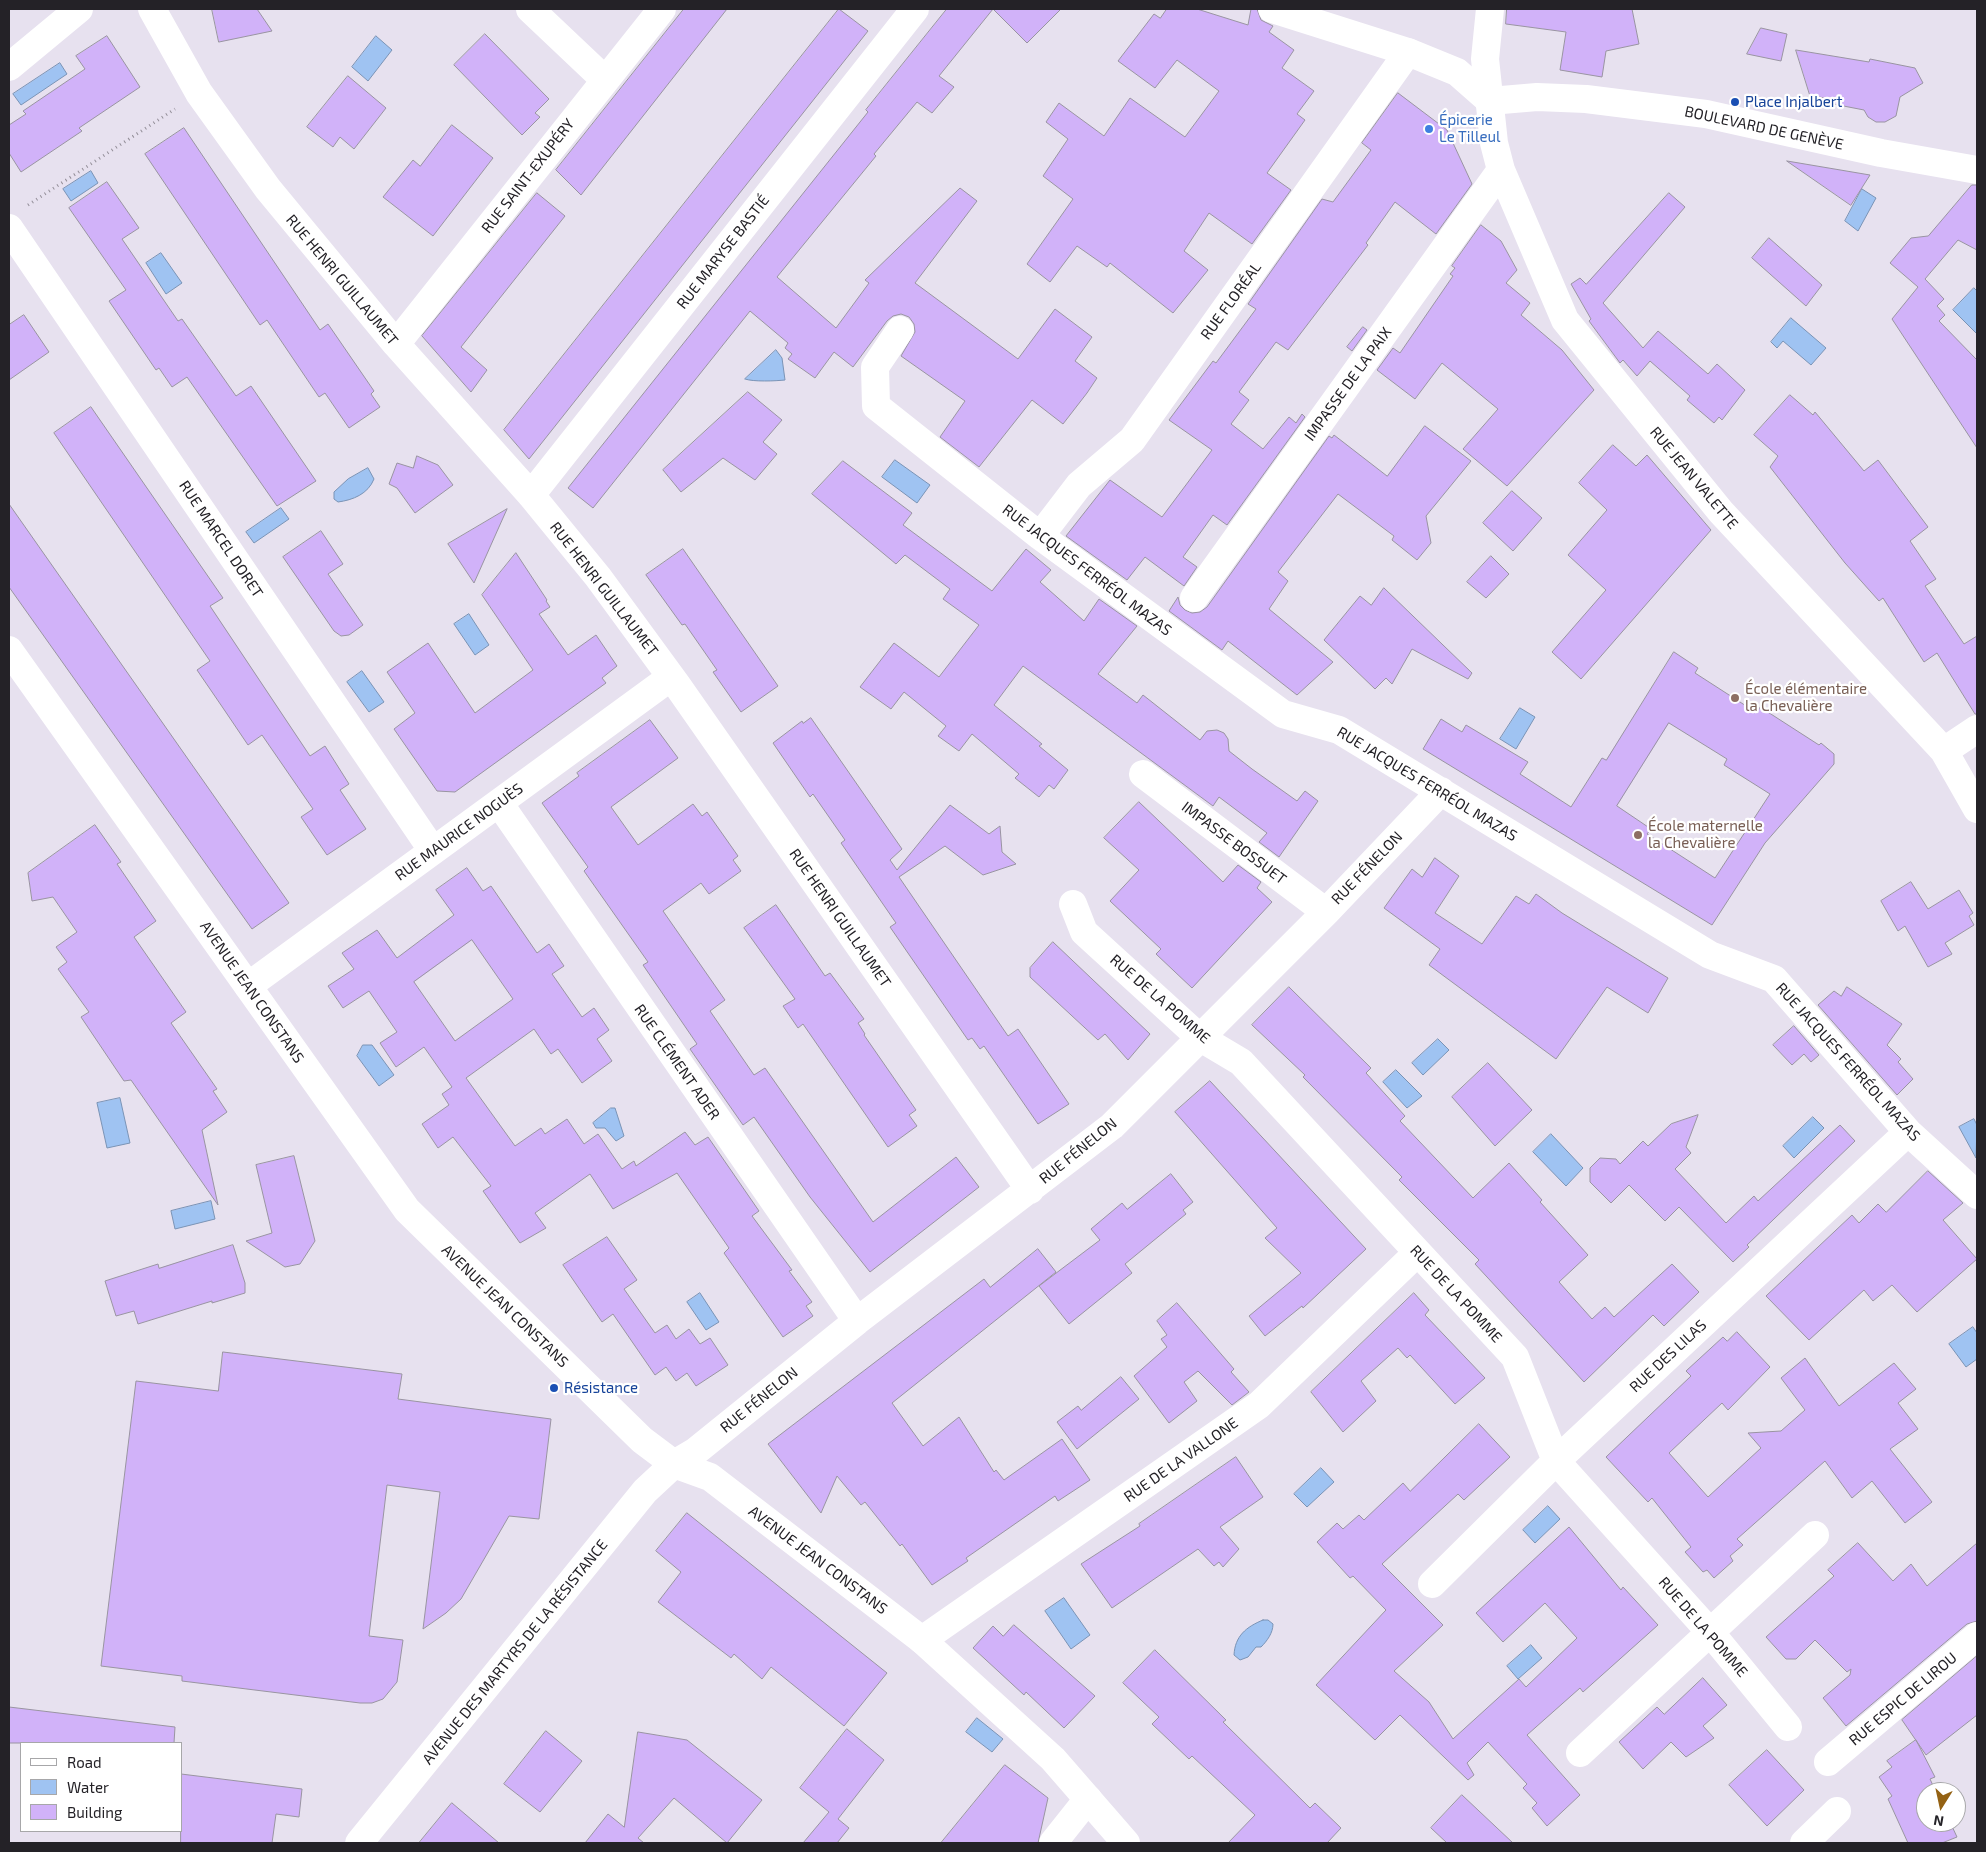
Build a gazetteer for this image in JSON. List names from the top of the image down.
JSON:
{
  "streets": {
    "street": [
      "BOULEVARD DE GENÈVE",
      "RUE SAINT-EXUPÉRY",
      "RUE MARYSE BASTIÉ",
      "RUE HENRI GUILLAUMET",
      "RUE FLORÉAL",
      "IMPASSE DE LA PAIX",
      "RUE JEAN VALETTE",
      "RUE MARCEL DORET",
      "RUE JACQUES FERRÉOL MAZAS",
      "RUE MAURICE NOGUÈS",
      "IMPASSE BOSSUET",
      "RUE FÉNELON",
      "AVENUE JEAN CONSTANS",
      "RUE DE LA POMME",
      "RUE CLÉMENT ADER",
      "RUE DES LILAS",
      "RUE DE LA VALLONE",
      "AVENUE DES MARTYRS DE LA RÉSISTANCE",
      "RUE ESPIC DE LIROU"
    ]
  },
  "crossings": [
    ["BOULEVARD DE GENÈVE", "RUE JEAN VALETTE"],
    ["RUE SAINT-EXUPÉRY", "RUE HENRI GUILLAUMET"],
    ["RUE MARYSE BASTIÉ", "RUE HENRI GUILLAUMET"],
    ["RUE HENRI GUILLAUMET", "RUE MAURICE NOGUÈS"],
    ["RUE HENRI GUILLAUMET", "RUE FÉNELON"],
    ["RUE FLORÉAL", "RUE JACQUES FERRÉOL MAZAS"],
    ["IMPASSE DE LA PAIX", "RUE JEAN VALETTE"],
    ["RUE MARCEL DORET", "RUE MAURICE NOGUÈS"],
    ["RUE JACQUES FERRÉOL MAZAS", "RUE FÉNELON"],
    ["RUE JACQUES FERRÉOL MAZAS", "RUE DES LILAS"],
    ["RUE MAURICE NOGUÈS", "AVENUE JEAN CONSTANS"],
    ["RUE MAURICE NOGUÈS", "RUE CLÉMENT ADER"],
    ["IMPASSE BOSSUET", "RUE FÉNELON"],
    ["RUE FÉNELON", "AVENUE JEAN CONSTANS"],
    ["RUE FÉNELON", "RUE DE LA POMME"],
    ["RUE FÉNELON", "RUE CLÉMENT ADER"],
    ["RUE FÉNELON", "AVENUE DES MARTYRS DE LA RÉSISTANCE"],
    ["AVENUE JEAN CONSTANS", "RUE DE LA VALLONE"],
    ["AVENUE JEAN CONSTANS", "AVENUE DES MARTYRS DE LA RÉSISTANCE"],
    ["RUE DE LA POMME", "RUE DES LILAS"],
    ["RUE DE LA POMME", "RUE DE LA VALLONE"]
  ],
  "places": [
    "Place Injalbert",
    "Épicerie Le Tilleul",
    "École élémentaire la Chevalière",
    "École maternelle la Chevalière",
    "Résistance"
  ],
  "legend": ["Road", "Water", "Building"],
  "north": "bottom"
}
